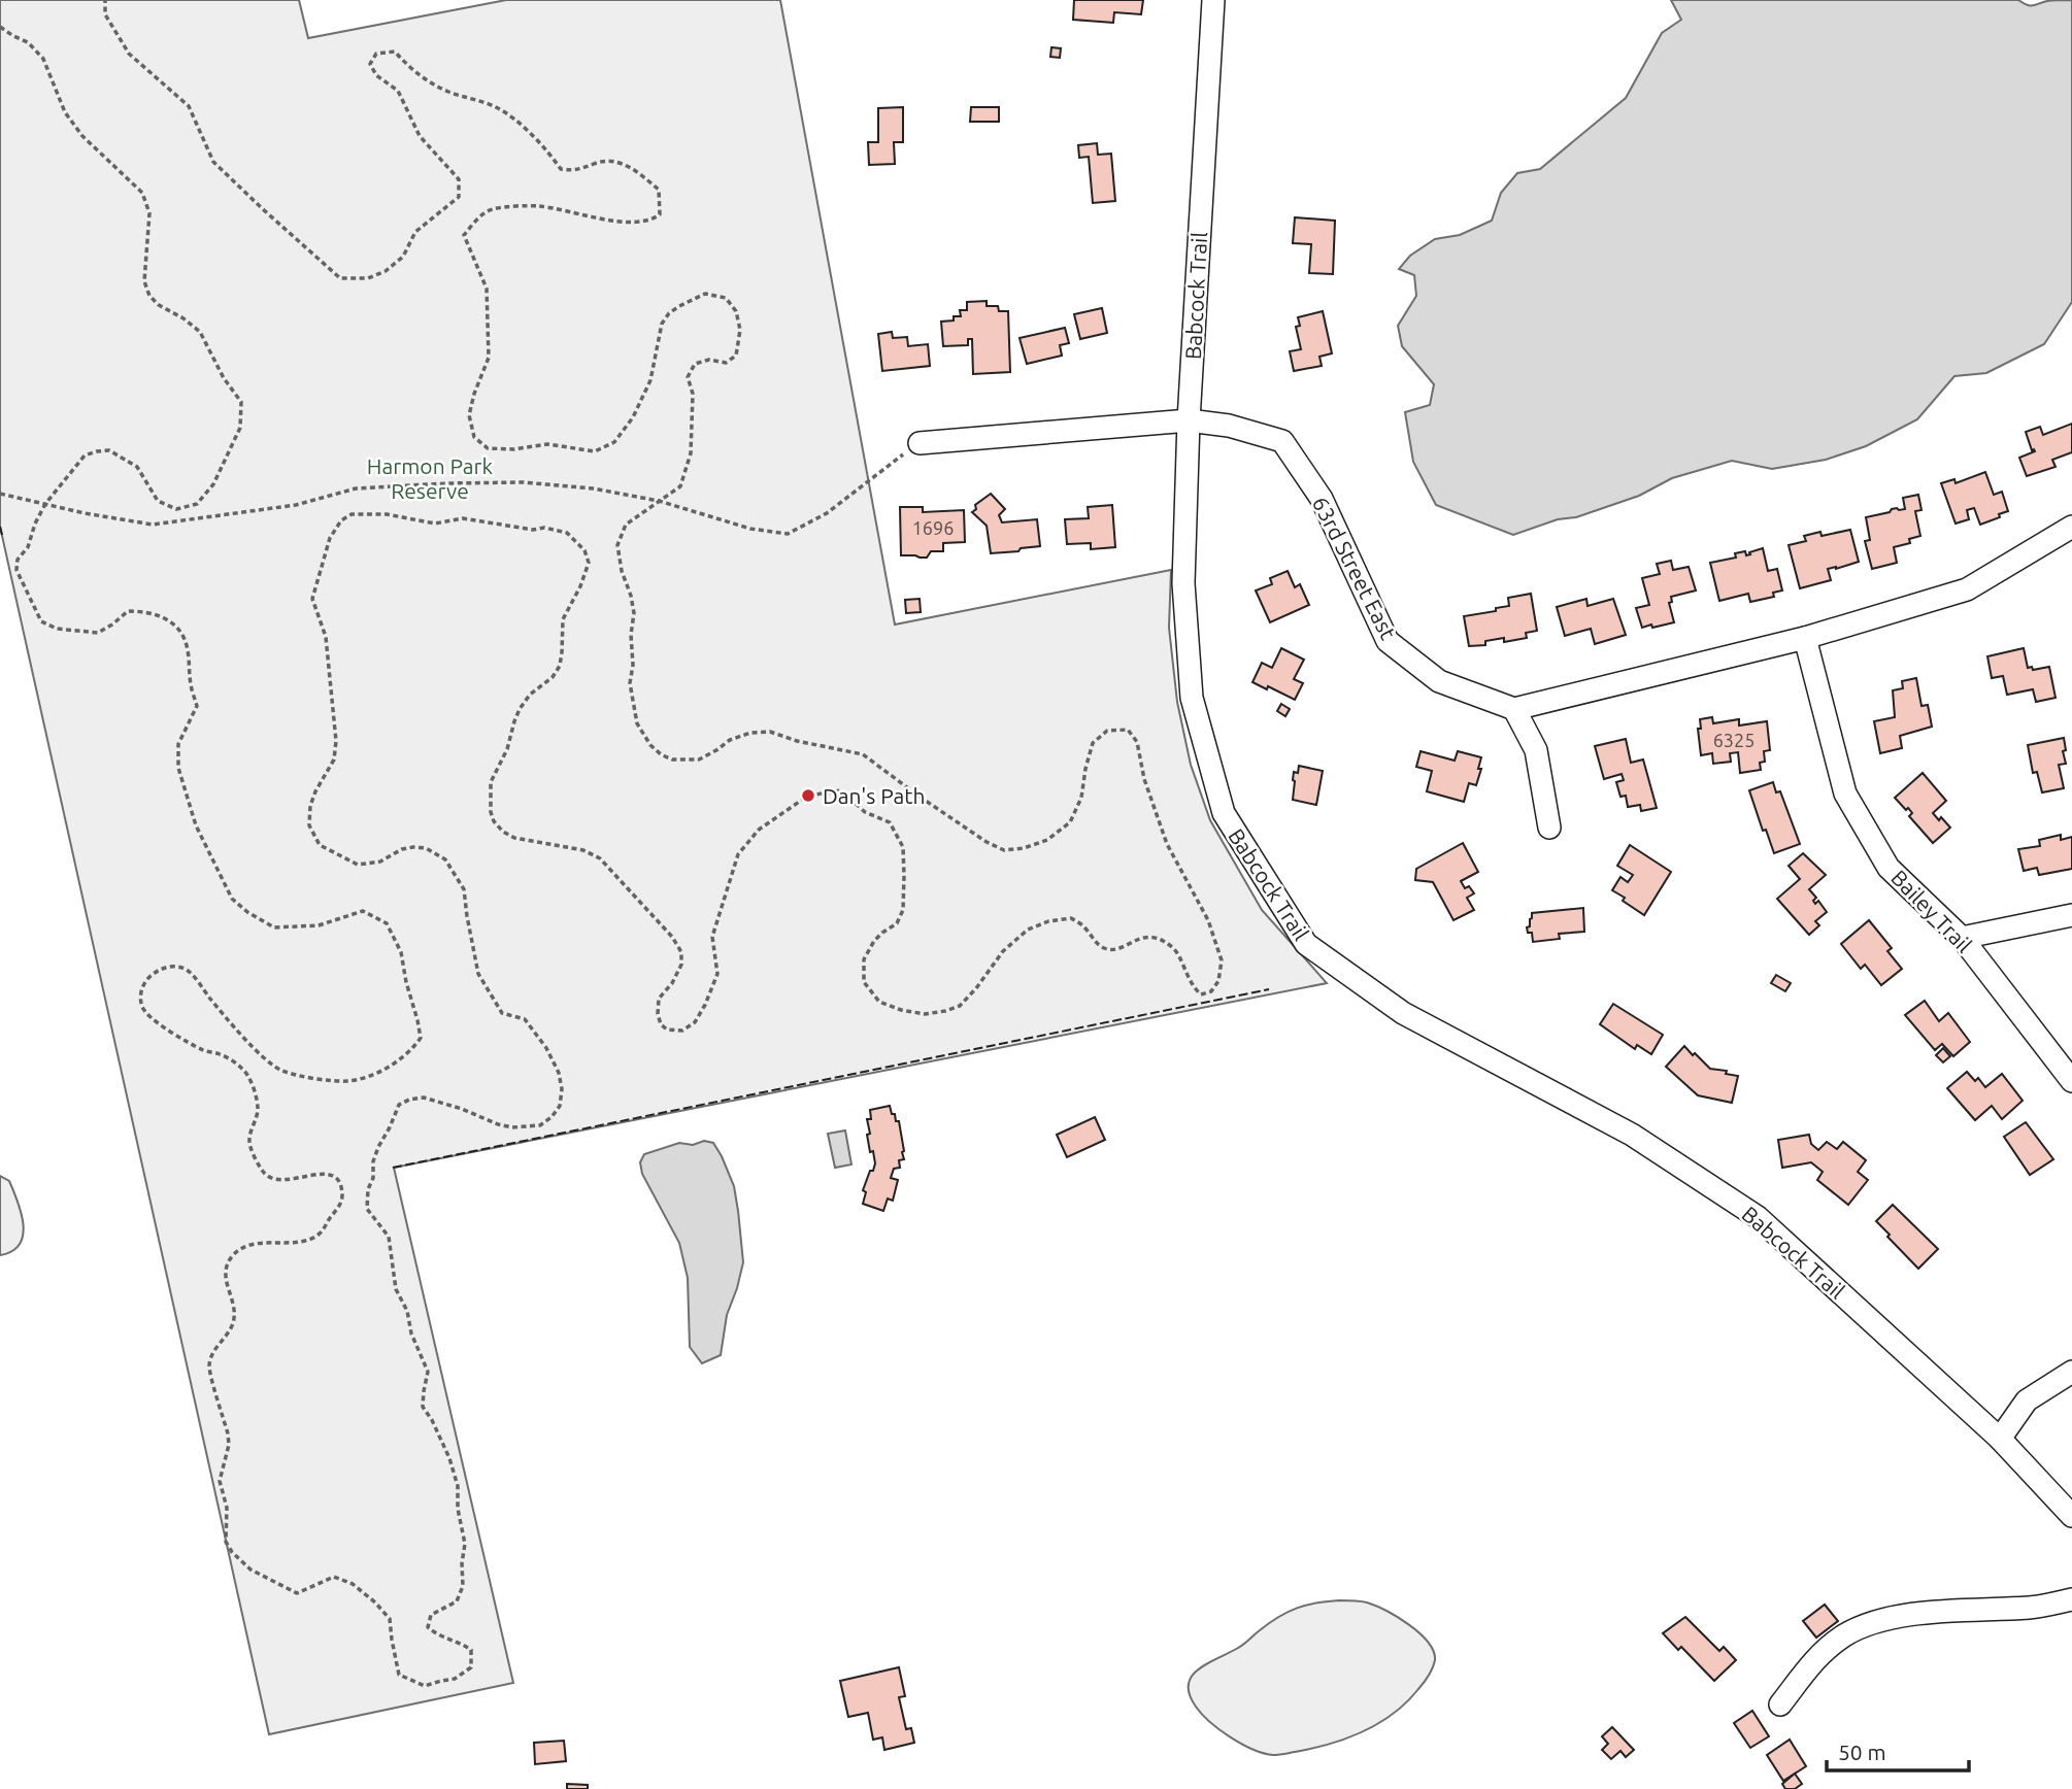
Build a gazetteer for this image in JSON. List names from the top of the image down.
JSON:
{
  "streets": {
    "street": ["Babcock Trail", "63rd Street East", "Bailey Trail"]
  },
  "crossings": [
    ["Babcock Trail", "63rd Street East"]
  ],
  "parks": ["Harmon Park Reserve"],
  "places": ["Dan's Path"],
  "house_numbers": ["1696", "6325"],
  "scale_bar": "50 m"
}
